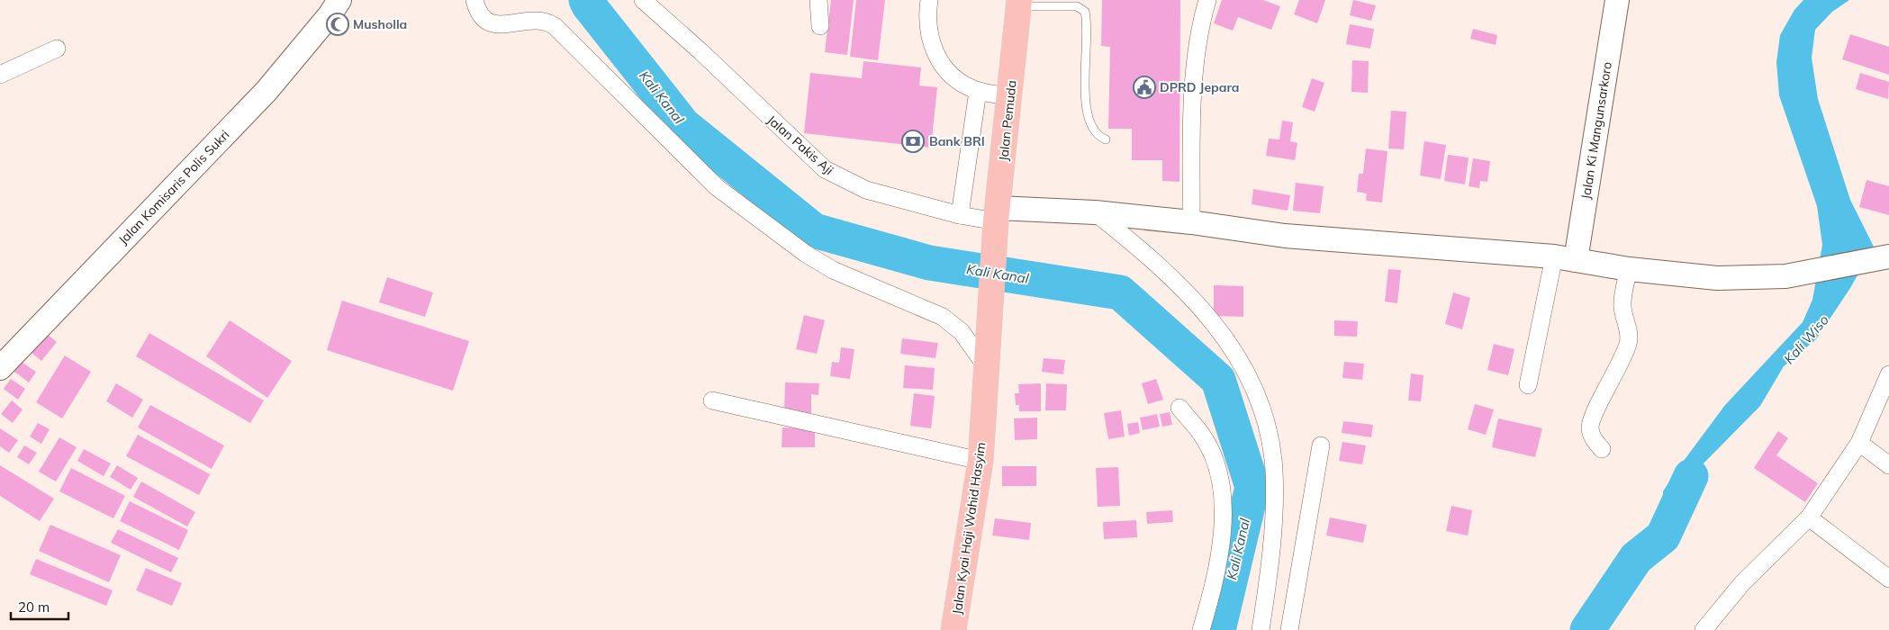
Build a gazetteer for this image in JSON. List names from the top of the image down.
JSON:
{
  "streets": {
    "highway": ["Jalan Pemuda", "Jalan Kyai Haji Wahid Hasyim"],
    "main road": ["Jalan Ki Mangunsarkoro", "Jalan Komisaris Polis Sukri"],
    "street": ["Jalan Pakis Aji"]
  },
  "crossings": [
    ["Jalan Pemuda", "Jalan Pakis Aji"],
    ["Jalan Pemuda", "Jalan Kyai Haji Wahid Hasyim"]
  ],
  "water": ["Kali Kanal", "Kali Wiso"],
  "places": {
    "mosque": ["Musholla"],
    "public building": ["DPRD Jepara"],
    "bank": ["Bank BRI"]
  },
  "scale_bar": "20 m"
}
